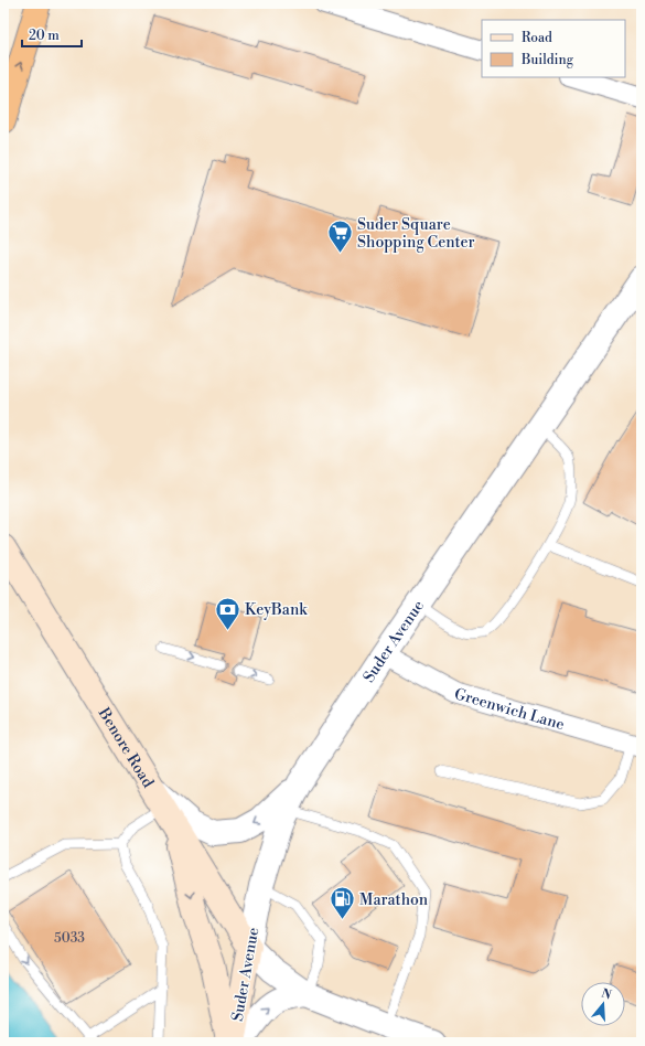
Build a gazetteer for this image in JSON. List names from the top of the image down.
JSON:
{
  "streets": {
    "main road": ["Suder Avenue", "Benore Road"],
    "street": ["Greenwich Lane"]
  },
  "crossings": [
    ["Suder Avenue", "Greenwich Lane"],
    ["Suder Avenue", "Benore Road"]
  ],
  "places": {
    "supermarket": ["Suder Square Shopping Center"],
    "bank": ["KeyBank"],
    "fuel station": ["Marathon"]
  },
  "house_numbers": ["5033"],
  "legend": ["Road", "Building"],
  "scale_bar": "20 m",
  "north": "top"
}
